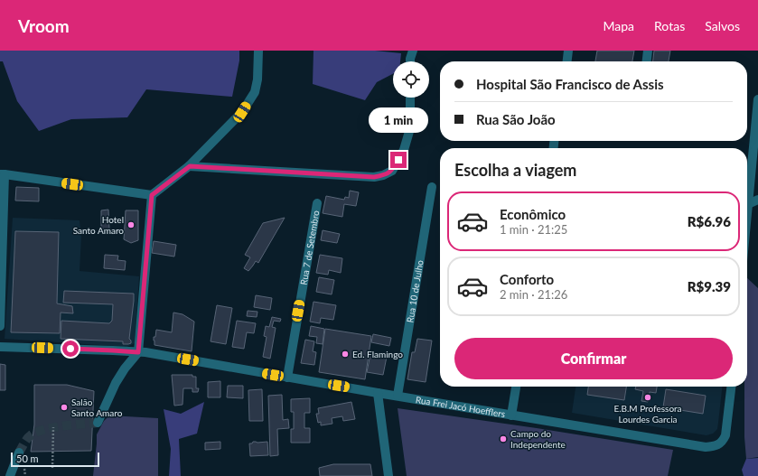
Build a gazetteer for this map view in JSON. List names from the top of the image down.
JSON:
{
  "streets": {
    "street": ["Rua 7 de Setembro", "Rua 10 de Julho", "Rua Frei Jacó Hoefflers"]
  },
  "crossings": [
    ["Rua 7 de Setembro", "Rua Frei Jacó Hoefflers"],
    ["Rua 10 de Julho", "Rua Frei Jacó Hoefflers"]
  ],
  "places": [
    "Hotel Santo Amaro",
    "Ed. Flamingo",
    "E.B.M Professora Lourdes Garcia",
    "Salão Santo Amaro",
    "Campo do Independente"
  ],
  "scale_bar": "50 m",
  "page": {
    "header": "Vroom",
    "nav": ["Mapa", "Rotas", "Salvos"],
    "banner": ["Hospital São Francisco de Assis", "Rua São João"],
    "bubble": "1 min",
    "heading": "Escolha a viagem",
    "list": [
      {
        "name": "Econômico",
        "note": "1 min · 21:25",
        "value": "R$6.96"
      },
      {
        "name": "Conforto",
        "note": "2 min · 21:26",
        "value": "R$9.39"
      }
    ],
    "buttons": "Confirmar",
    "scale": "50 m"
  }
}
